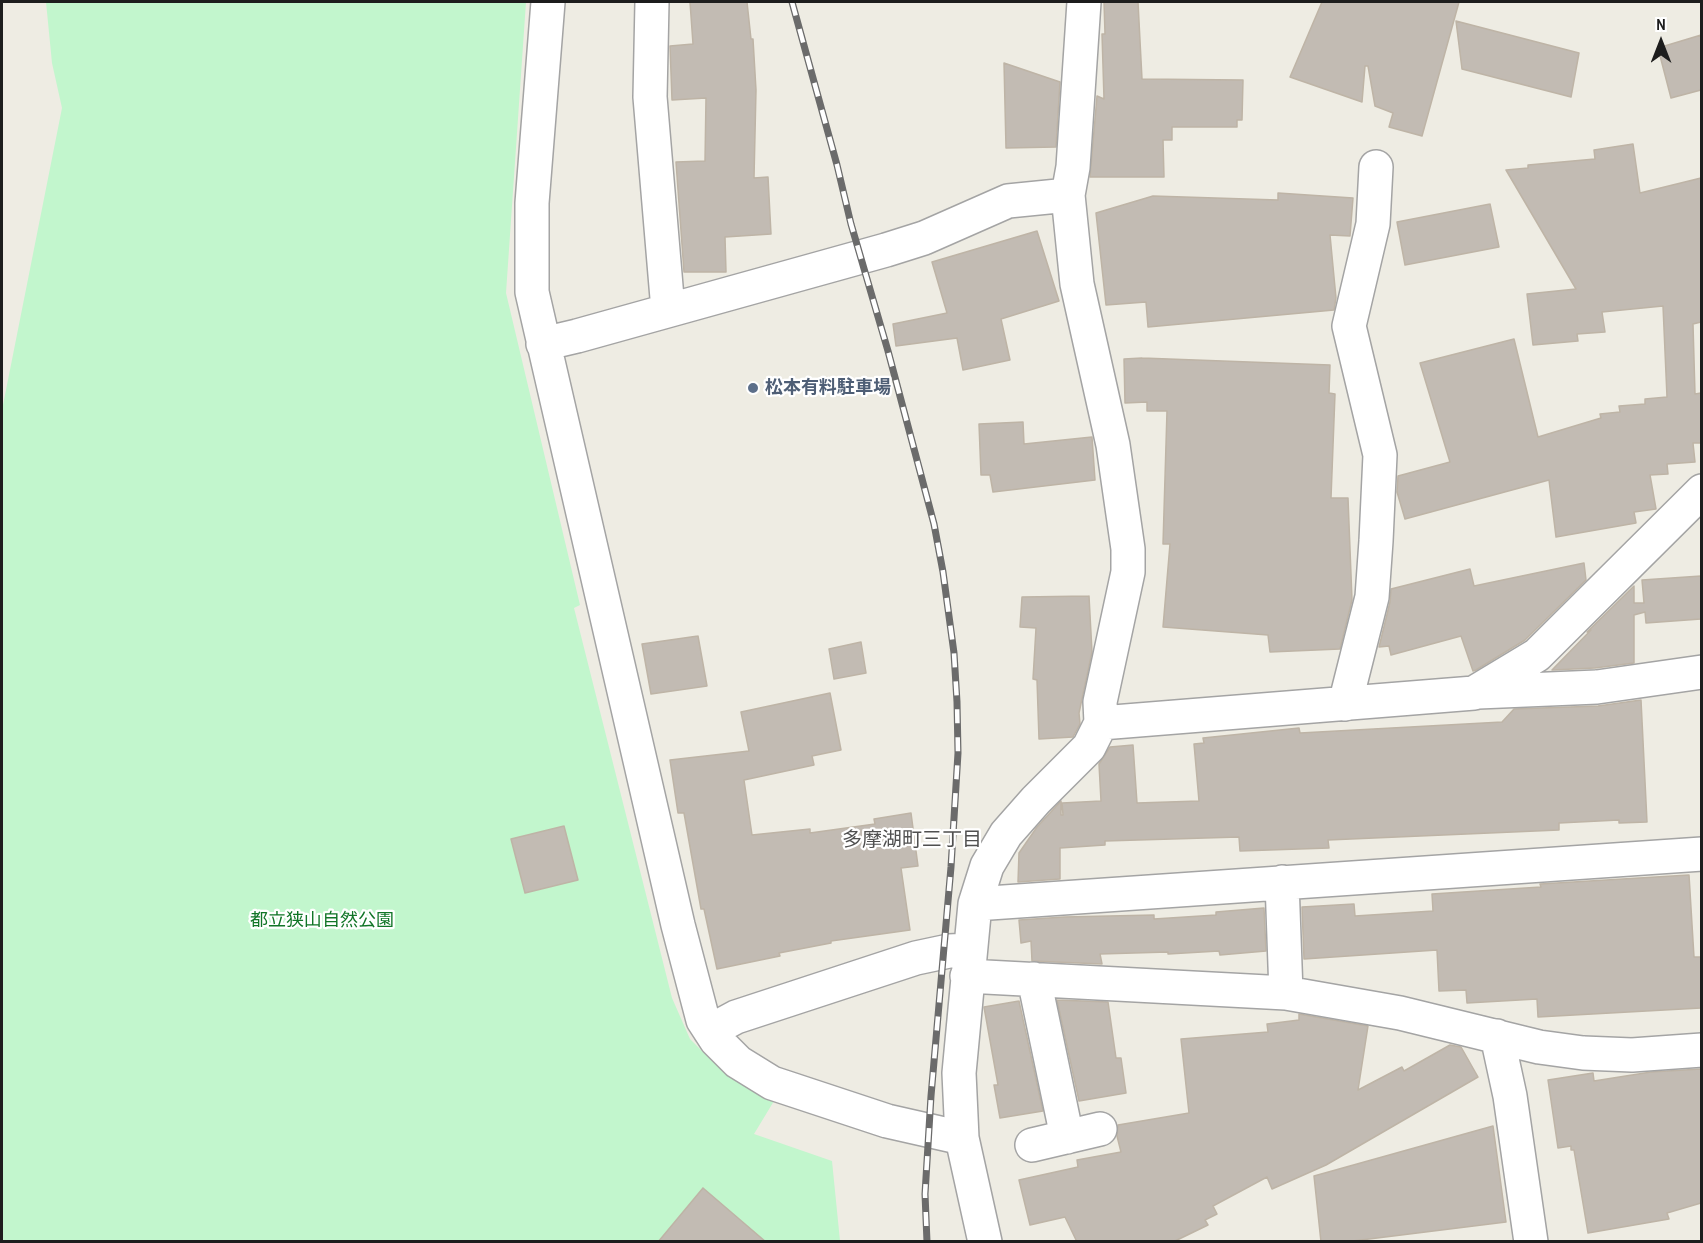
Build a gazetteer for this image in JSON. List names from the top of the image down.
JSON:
{
  "districts": ["多摩湖町三丁目"],
  "parks": ["都立狭山自然公園"],
  "places": ["松本有料駐車場"],
  "north": "top"
}
